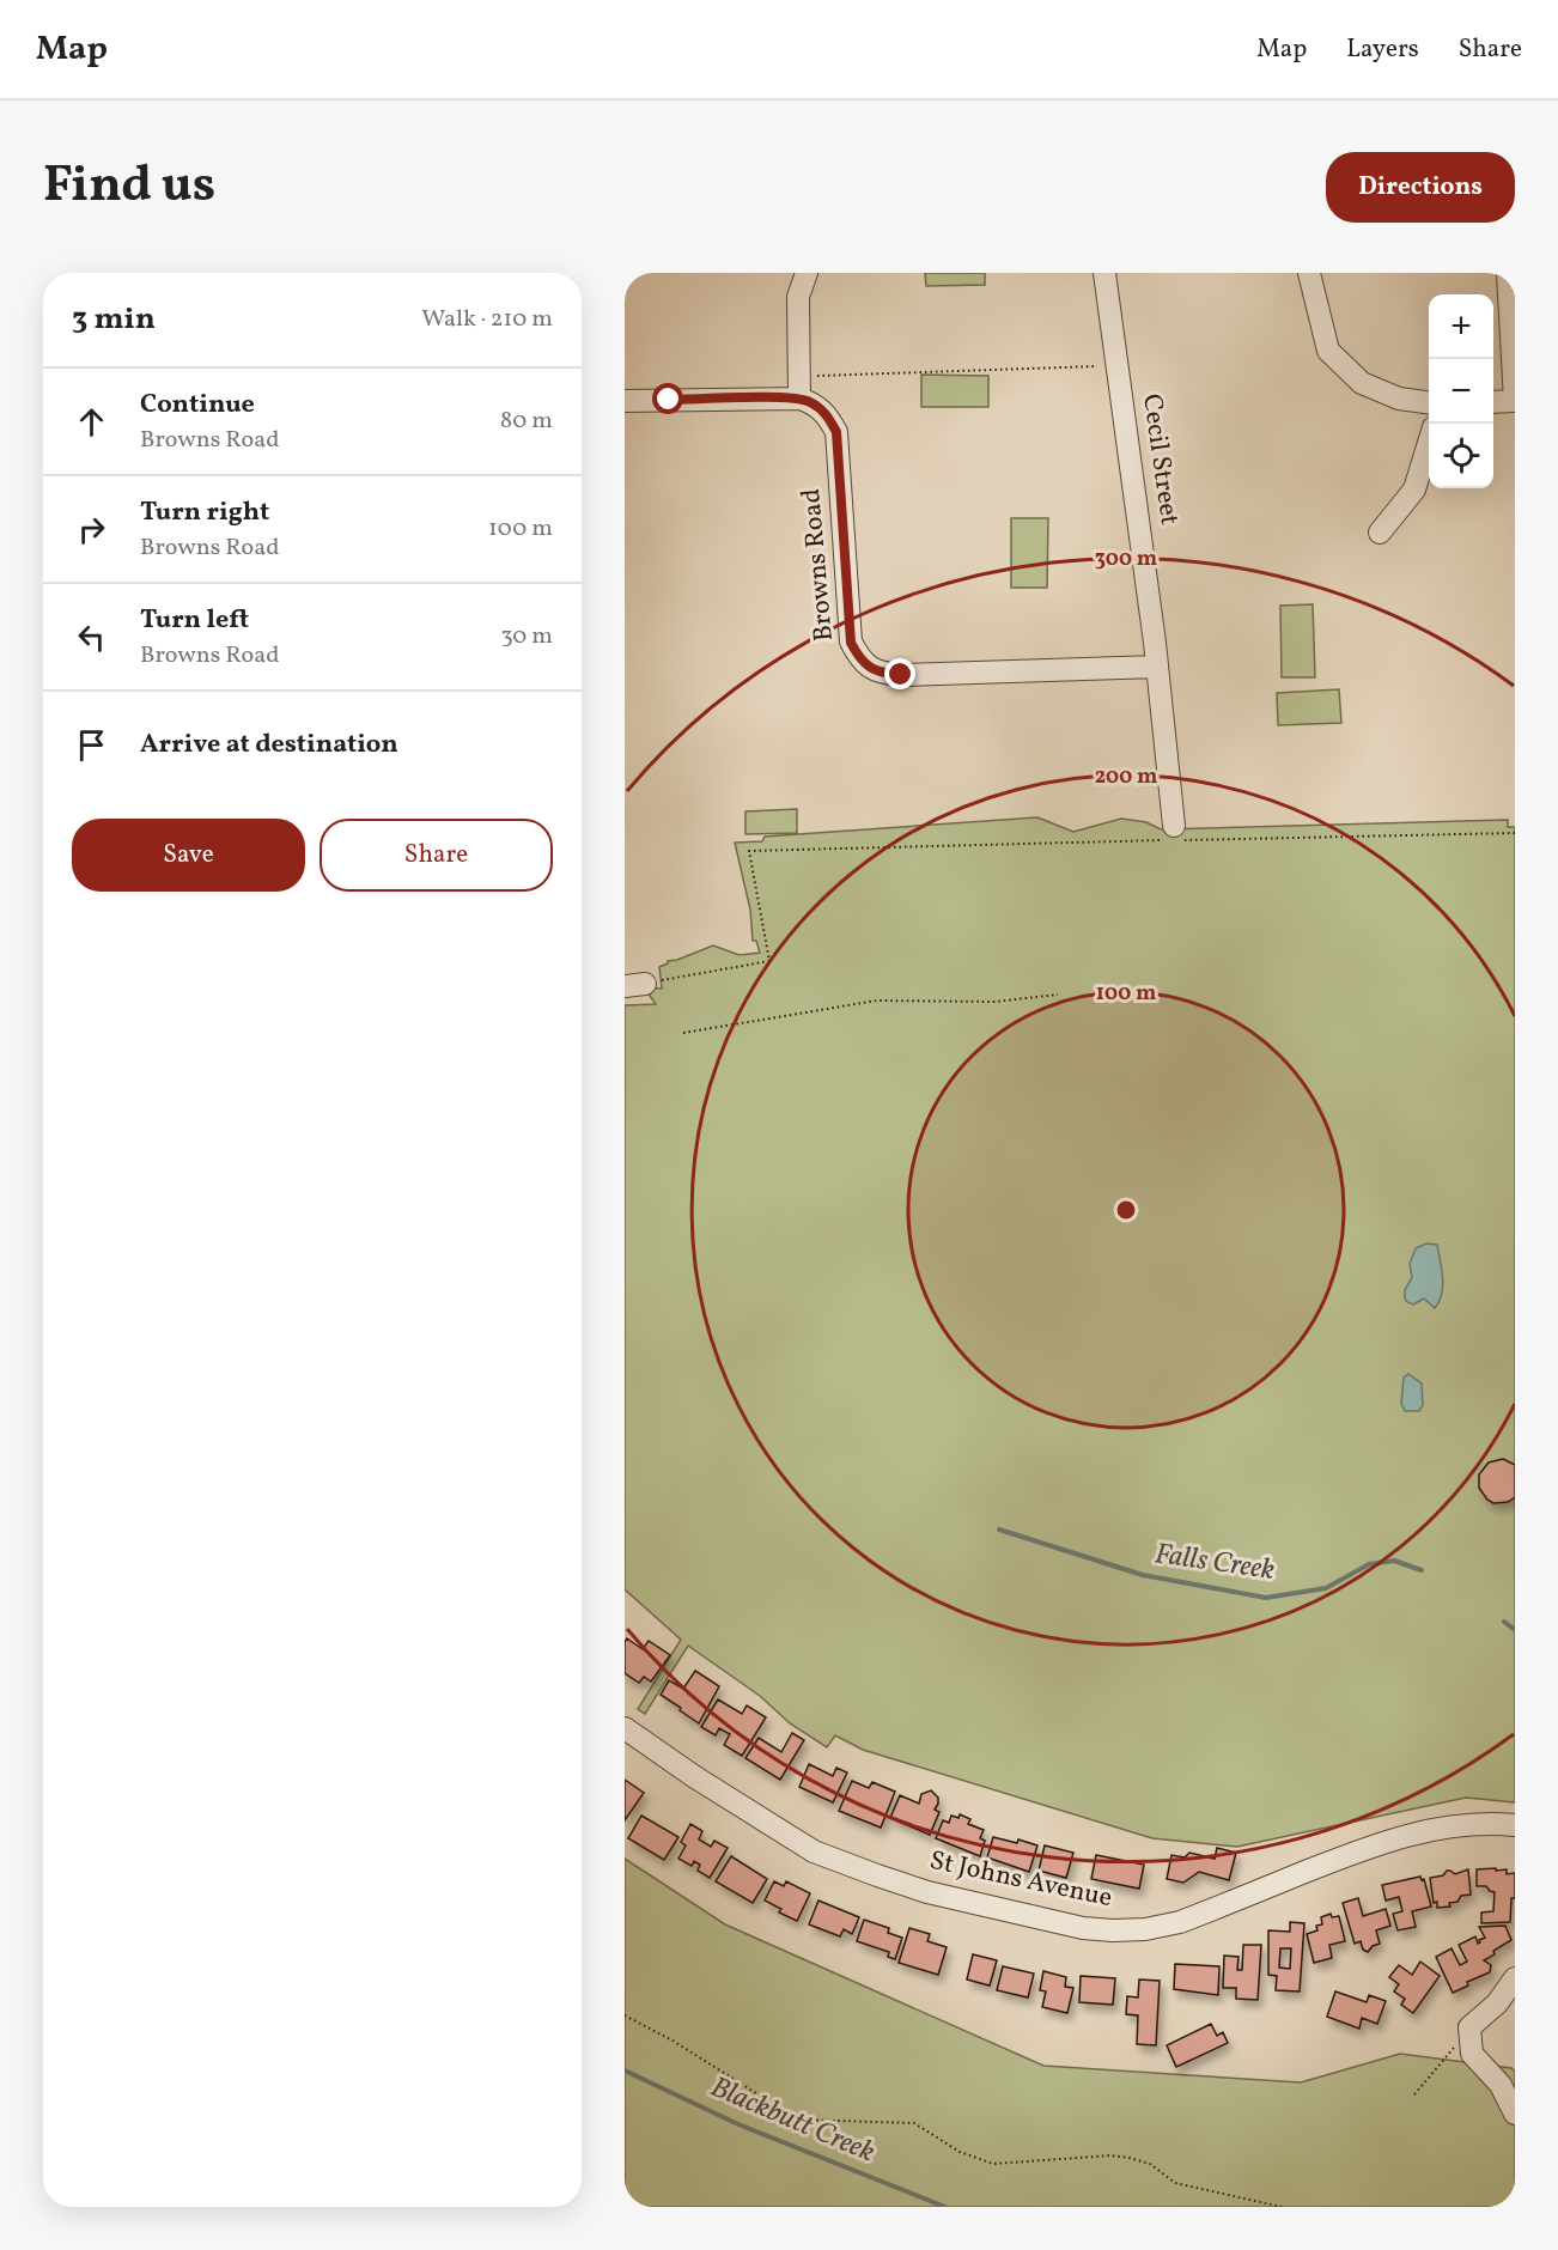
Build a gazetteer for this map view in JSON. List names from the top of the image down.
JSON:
{
  "streets": {
    "street": ["Cecil Street", "Browns Road", "St Johns Avenue"]
  },
  "crossings": [
    ["Cecil Street", "Browns Road"]
  ],
  "water": ["Falls Creek", "Blackbutt Creek"],
  "page": {
    "header": "Map",
    "nav": ["Map", "Layers", "Share"],
    "title": "Find us",
    "buttons": [
      "Directions",
      ["Save", "Share"]
    ],
    "heading": ["3 min", "Walk · 210 m"],
    "map_buttons": ["+", "−"],
    "list": [
      ["Continue", "Browns Road", "80 m"],
      ["Turn right", "Browns Road", "100 m"],
      ["Turn left", "Browns Road", "30 m"],
      "Arrive at destination"
    ]
  },
  "rings": ["300 m", "200 m", "100 m"]
}
